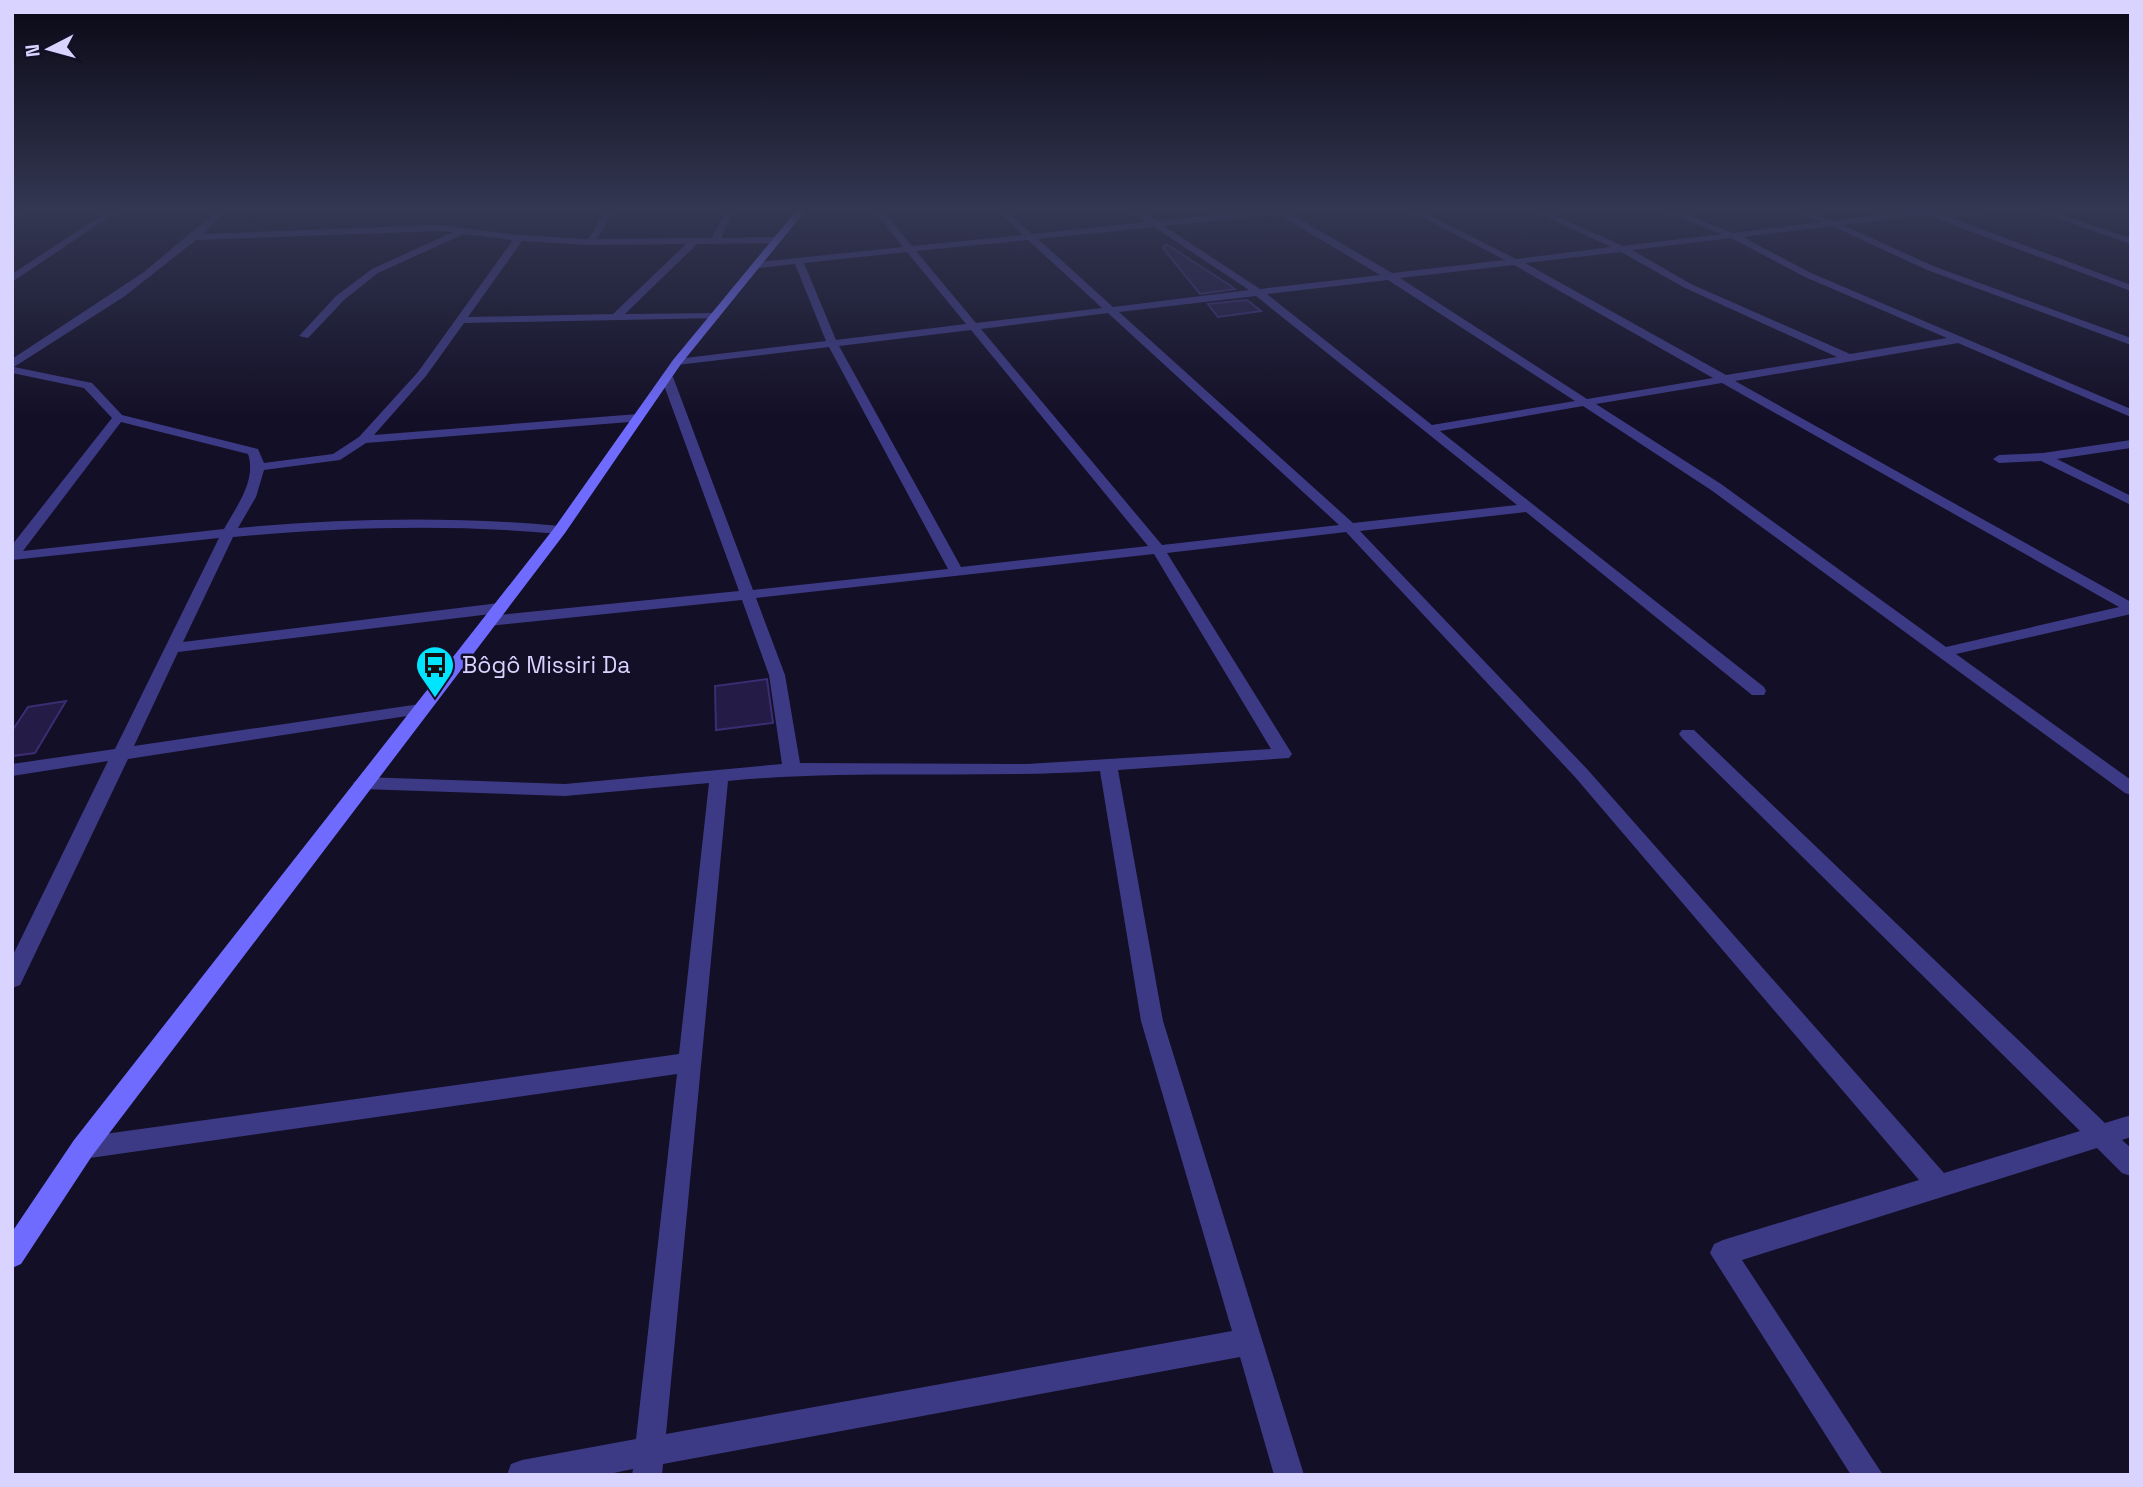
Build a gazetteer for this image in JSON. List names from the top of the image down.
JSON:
{
  "places": {
    "bus stop": ["Bôgô Missiri Da"]
  },
  "north": "left"
}
